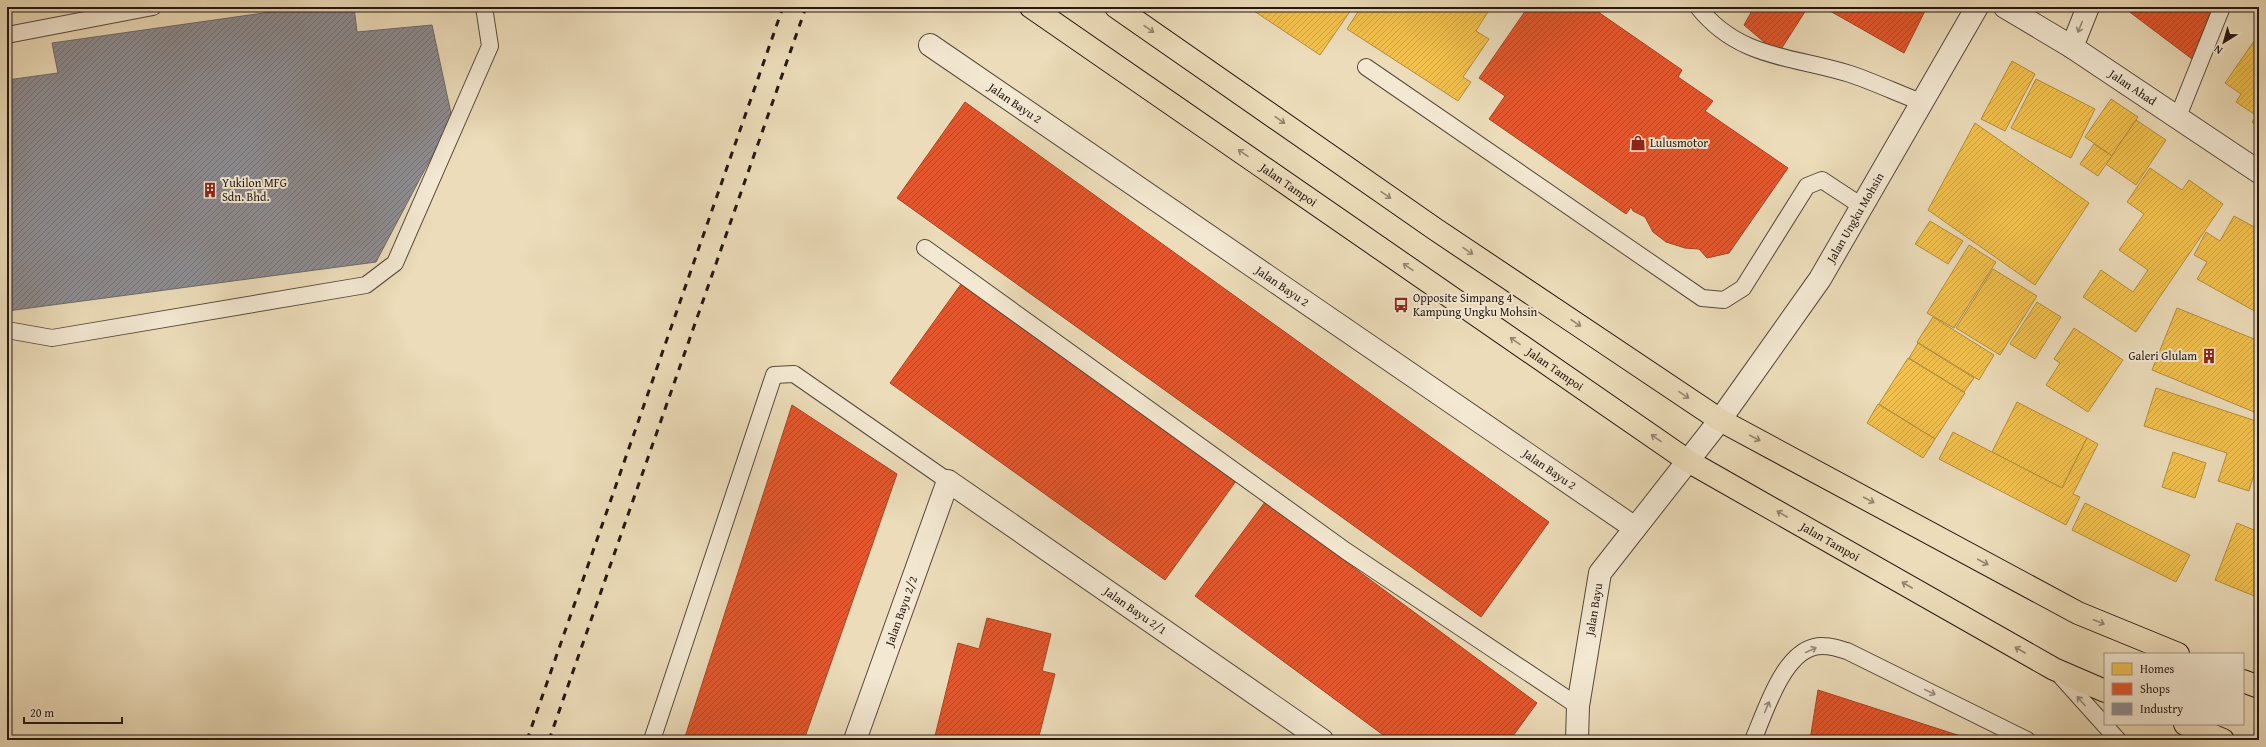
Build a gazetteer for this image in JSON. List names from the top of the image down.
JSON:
{
  "streets": {
    "main road": ["Jalan Tampoi"],
    "street": [
      "Jalan Ahad",
      "Jalan Bayu 2",
      "Jalan Ungku Mohsin",
      "Jalan Bayu",
      "Jalan Bayu 2/2",
      "Jalan Bayu 2/1"
    ]
  },
  "crossings": [
    ["Jalan Bayu 2", "Jalan Bayu"],
    ["Jalan Tampoi", "Jalan Ungku Mohsin"],
    ["Jalan Tampoi", "Jalan Bayu"],
    ["Jalan Ungku Mohsin", "Jalan Bayu"],
    ["Jalan Bayu 2/2", "Jalan Bayu 2/1"]
  ],
  "places": {
    "shop": ["Lulusmotor"],
    "building": ["Yukilon MFG Sdn. Bhd.", "Galeri Glulam"],
    "bus stop": ["Opposite Simpang 4 Kampung Ungku Mohsin"]
  },
  "legend": ["Homes", "Shops", "Industry"],
  "scale_bar": "20 m",
  "north": "bottom left"
}
